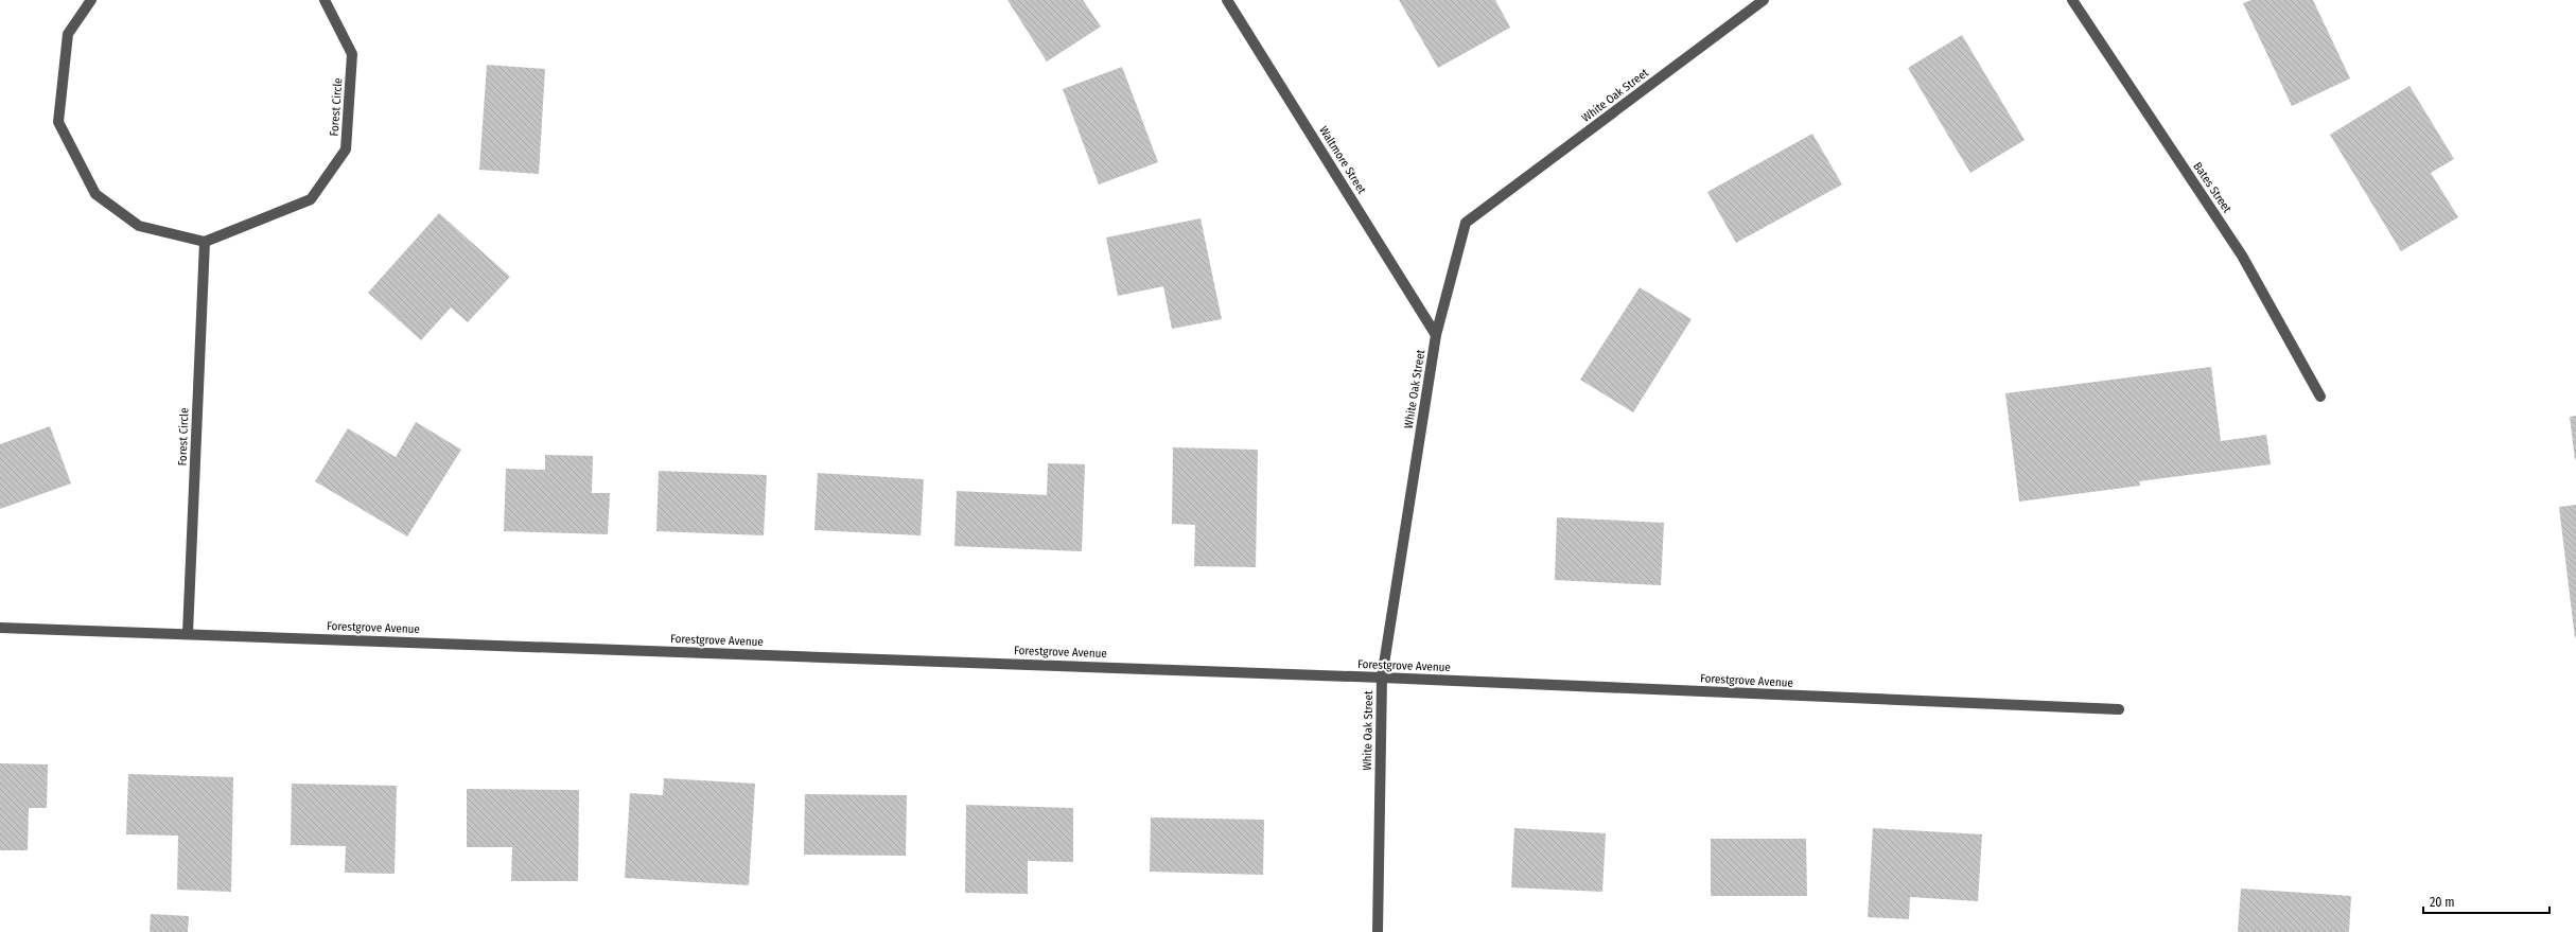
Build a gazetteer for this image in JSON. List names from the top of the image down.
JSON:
{
  "streets": {
    "street": [
      "White Oak Street",
      "Forest Circle",
      "Waltmore Street",
      "Bates Street",
      "Forestgrove Avenue"
    ]
  },
  "crossings": [
    ["White Oak Street", "Waltmore Street"],
    ["White Oak Street", "Forestgrove Avenue"],
    ["Forest Circle", "Forestgrove Avenue"]
  ],
  "scale_bar": "20 m"
}
